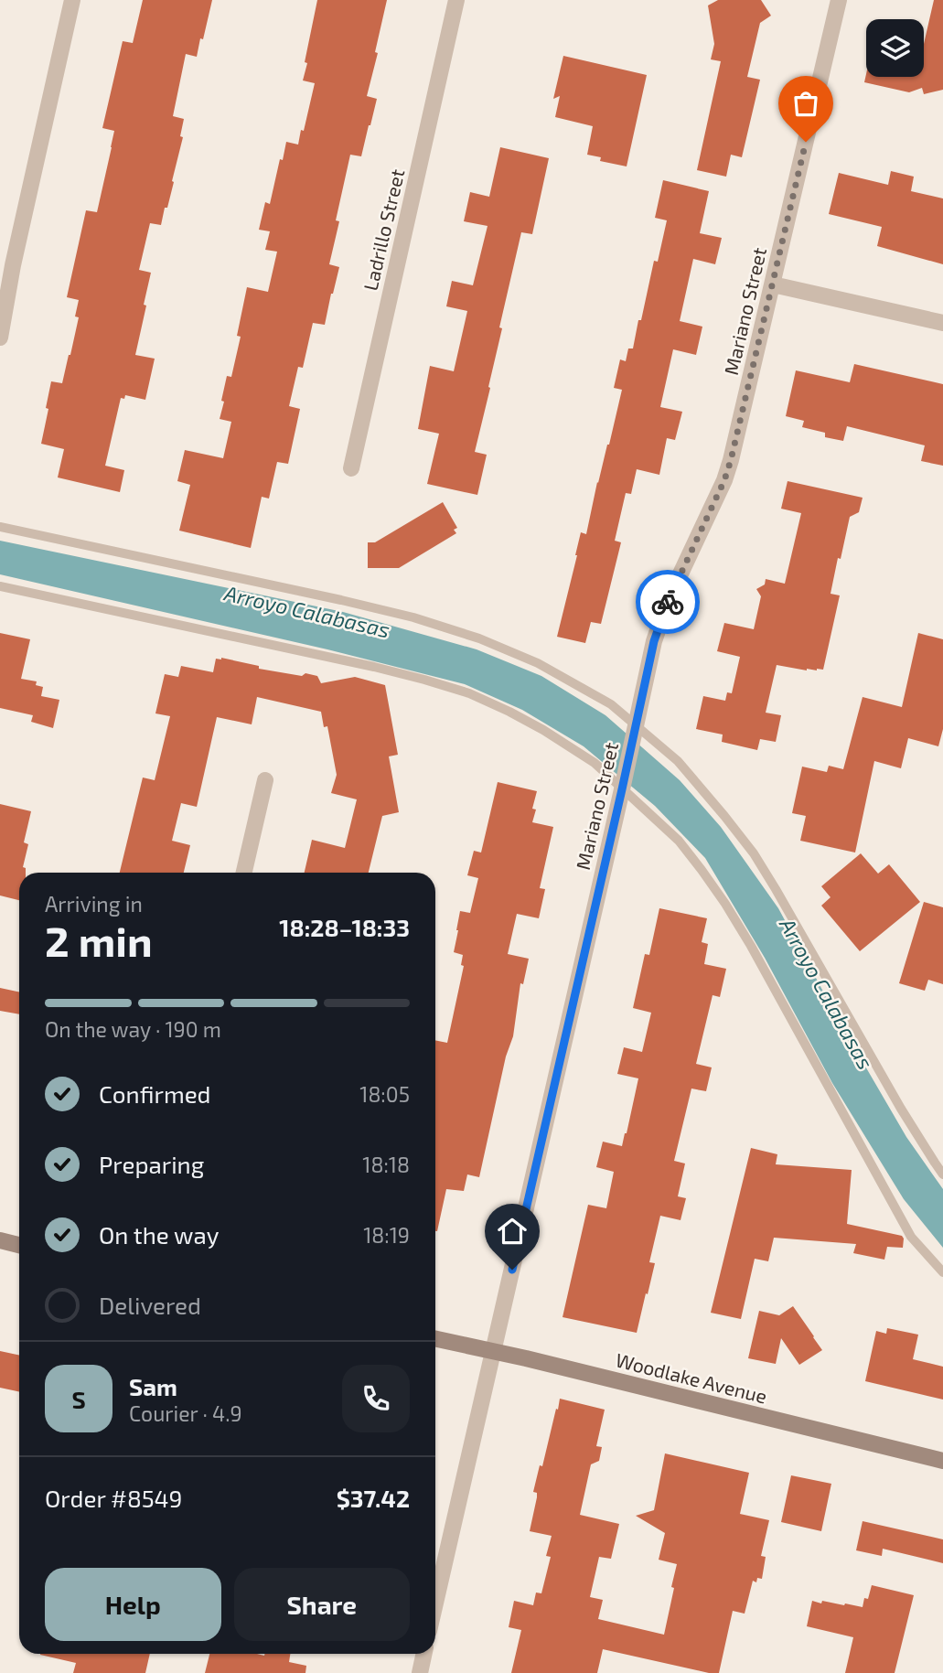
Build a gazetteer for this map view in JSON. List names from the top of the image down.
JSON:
{
  "streets": {
    "street": ["Ladrillo Street", "Mariano Street", "Woodlake Avenue"]
  },
  "crossings": [
    ["Mariano Street", "Woodlake Avenue"]
  ],
  "water": ["Arroyo Calabasas"],
  "page": {
    "heading": ["2 min", "Arriving in", "18:28–18:33"],
    "panel": [
      "Sam",
      "Courier · 4.9",
      "Order #8549",
      "$37.42"
    ],
    "bar": "On the way · 190 m",
    "list": [
      ["Confirmed", "18:05"],
      ["Preparing", "18:18"],
      ["On the way", "18:19"],
      "Delivered"
    ],
    "round": "S",
    "buttons": ["Help", "Share"]
  }
}
